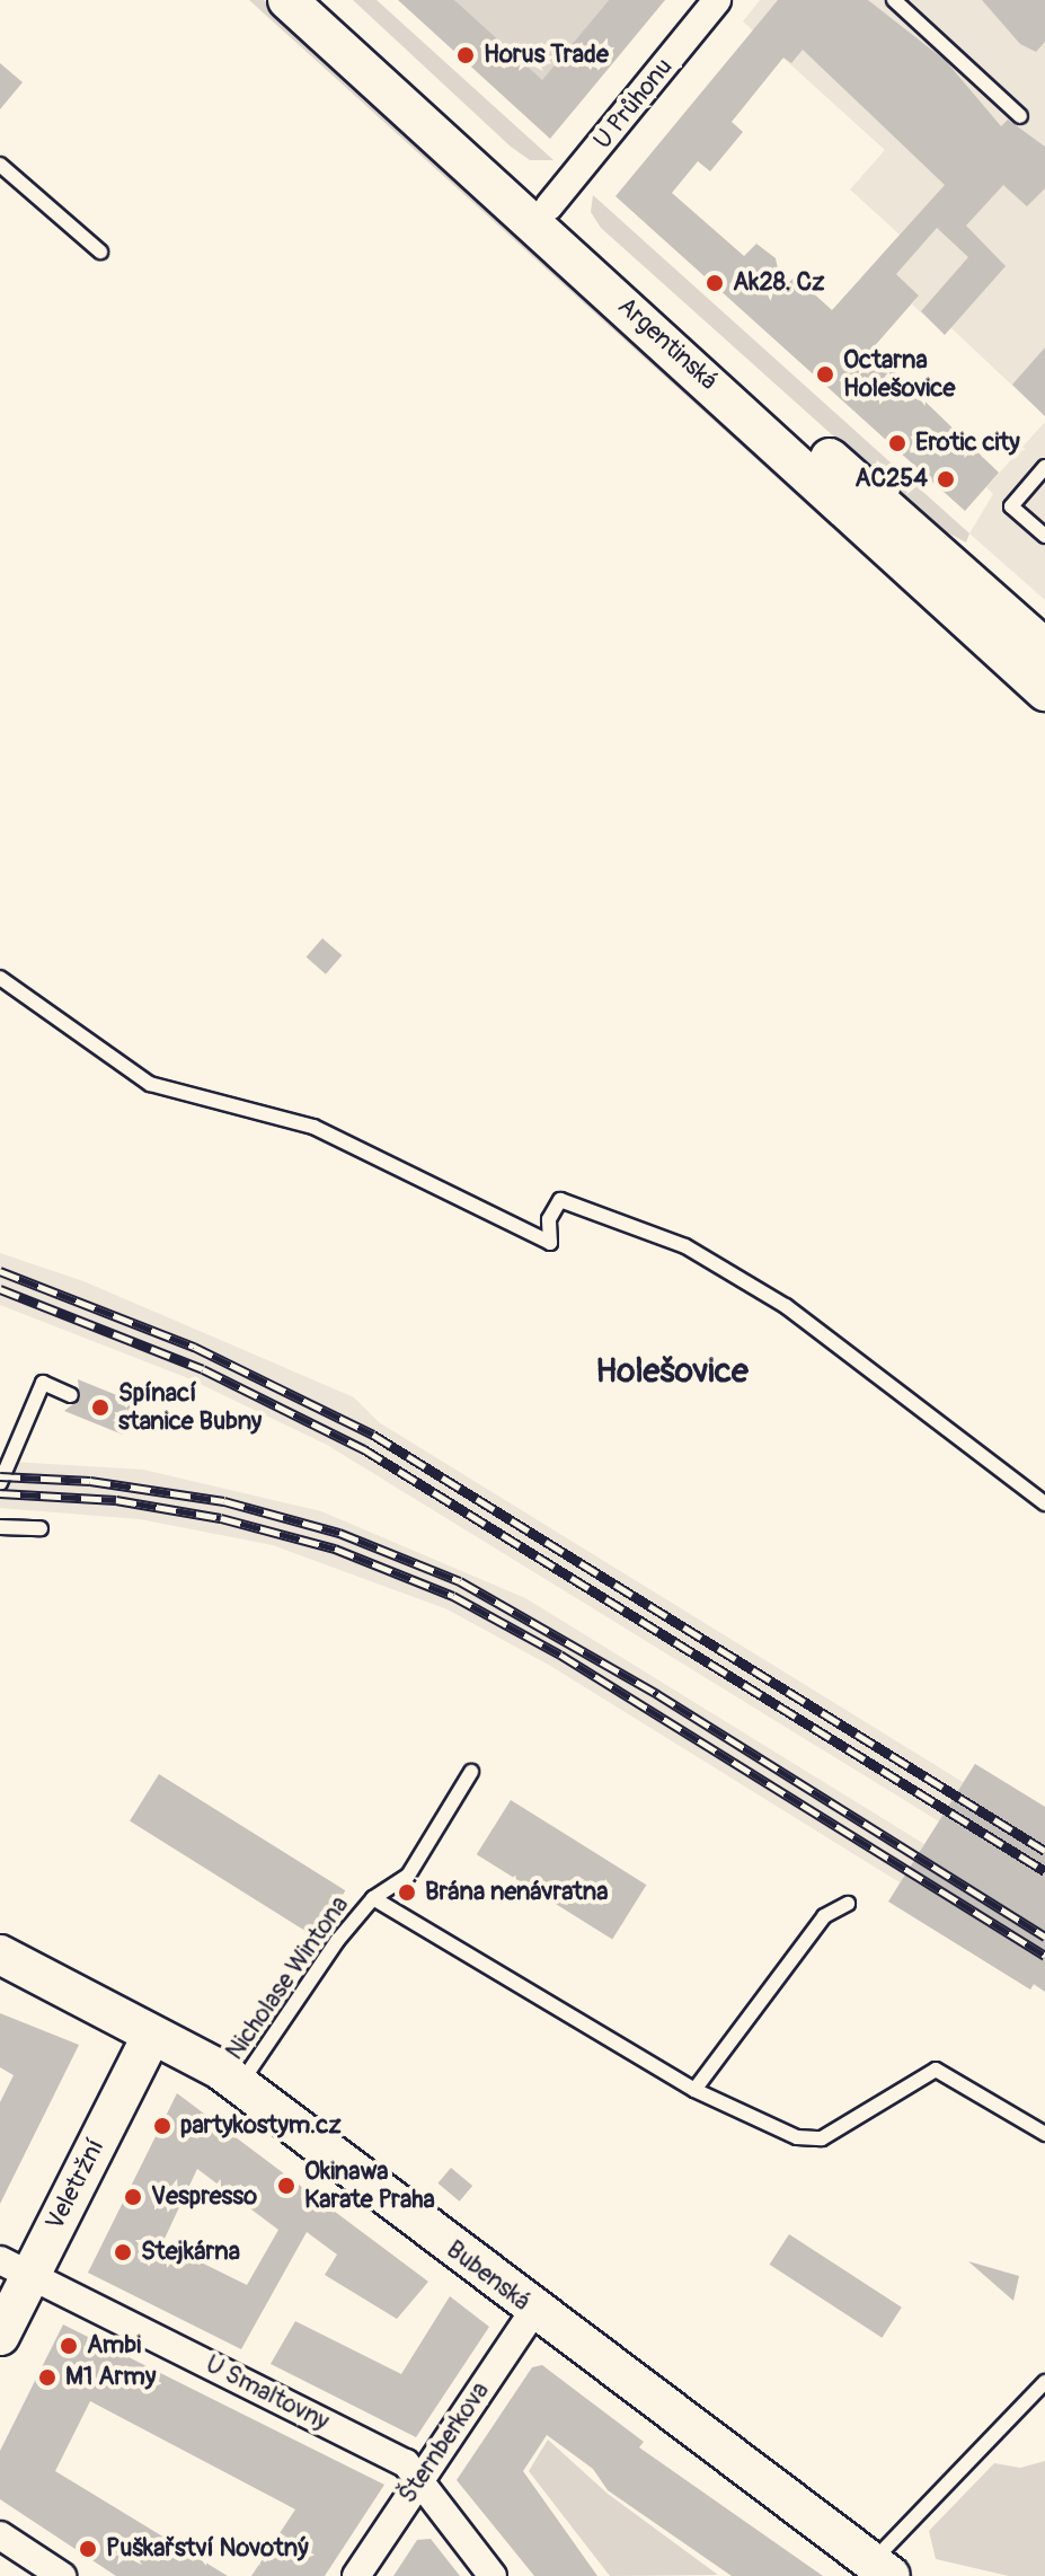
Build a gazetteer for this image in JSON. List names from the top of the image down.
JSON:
{
  "streets": {
    "main road": ["Argentinská", "Veletržní", "Bubenská"],
    "street": ["U Průhonu", "U Smaltovny", "Šternberkova"],
    "lane": ["Nicholase Wintona"]
  },
  "crossings": [
    ["U Průhonu", "Argentinská"],
    ["Nicholase Wintona", "Bubenská"],
    ["Veletržní", "Bubenská"],
    ["Veletržní", "U Smaltovny"],
    ["Bubenská", "Šternberkova"],
    ["U Smaltovny", "Šternberkova"]
  ],
  "districts": ["Holešovice"],
  "places": [
    "Horus Trade",
    "Ak28. Cz",
    "Octarna Holešovice",
    "Erotic city",
    "AC254",
    "Spínací stanice Bubny",
    "Brána nenávratna",
    "partykostym.cz",
    "Okinawa Karate Praha",
    "Vespresso",
    "Stejkárna",
    "Ambi",
    "M1 Army",
    "Puškařství Novotný"
  ]
}
